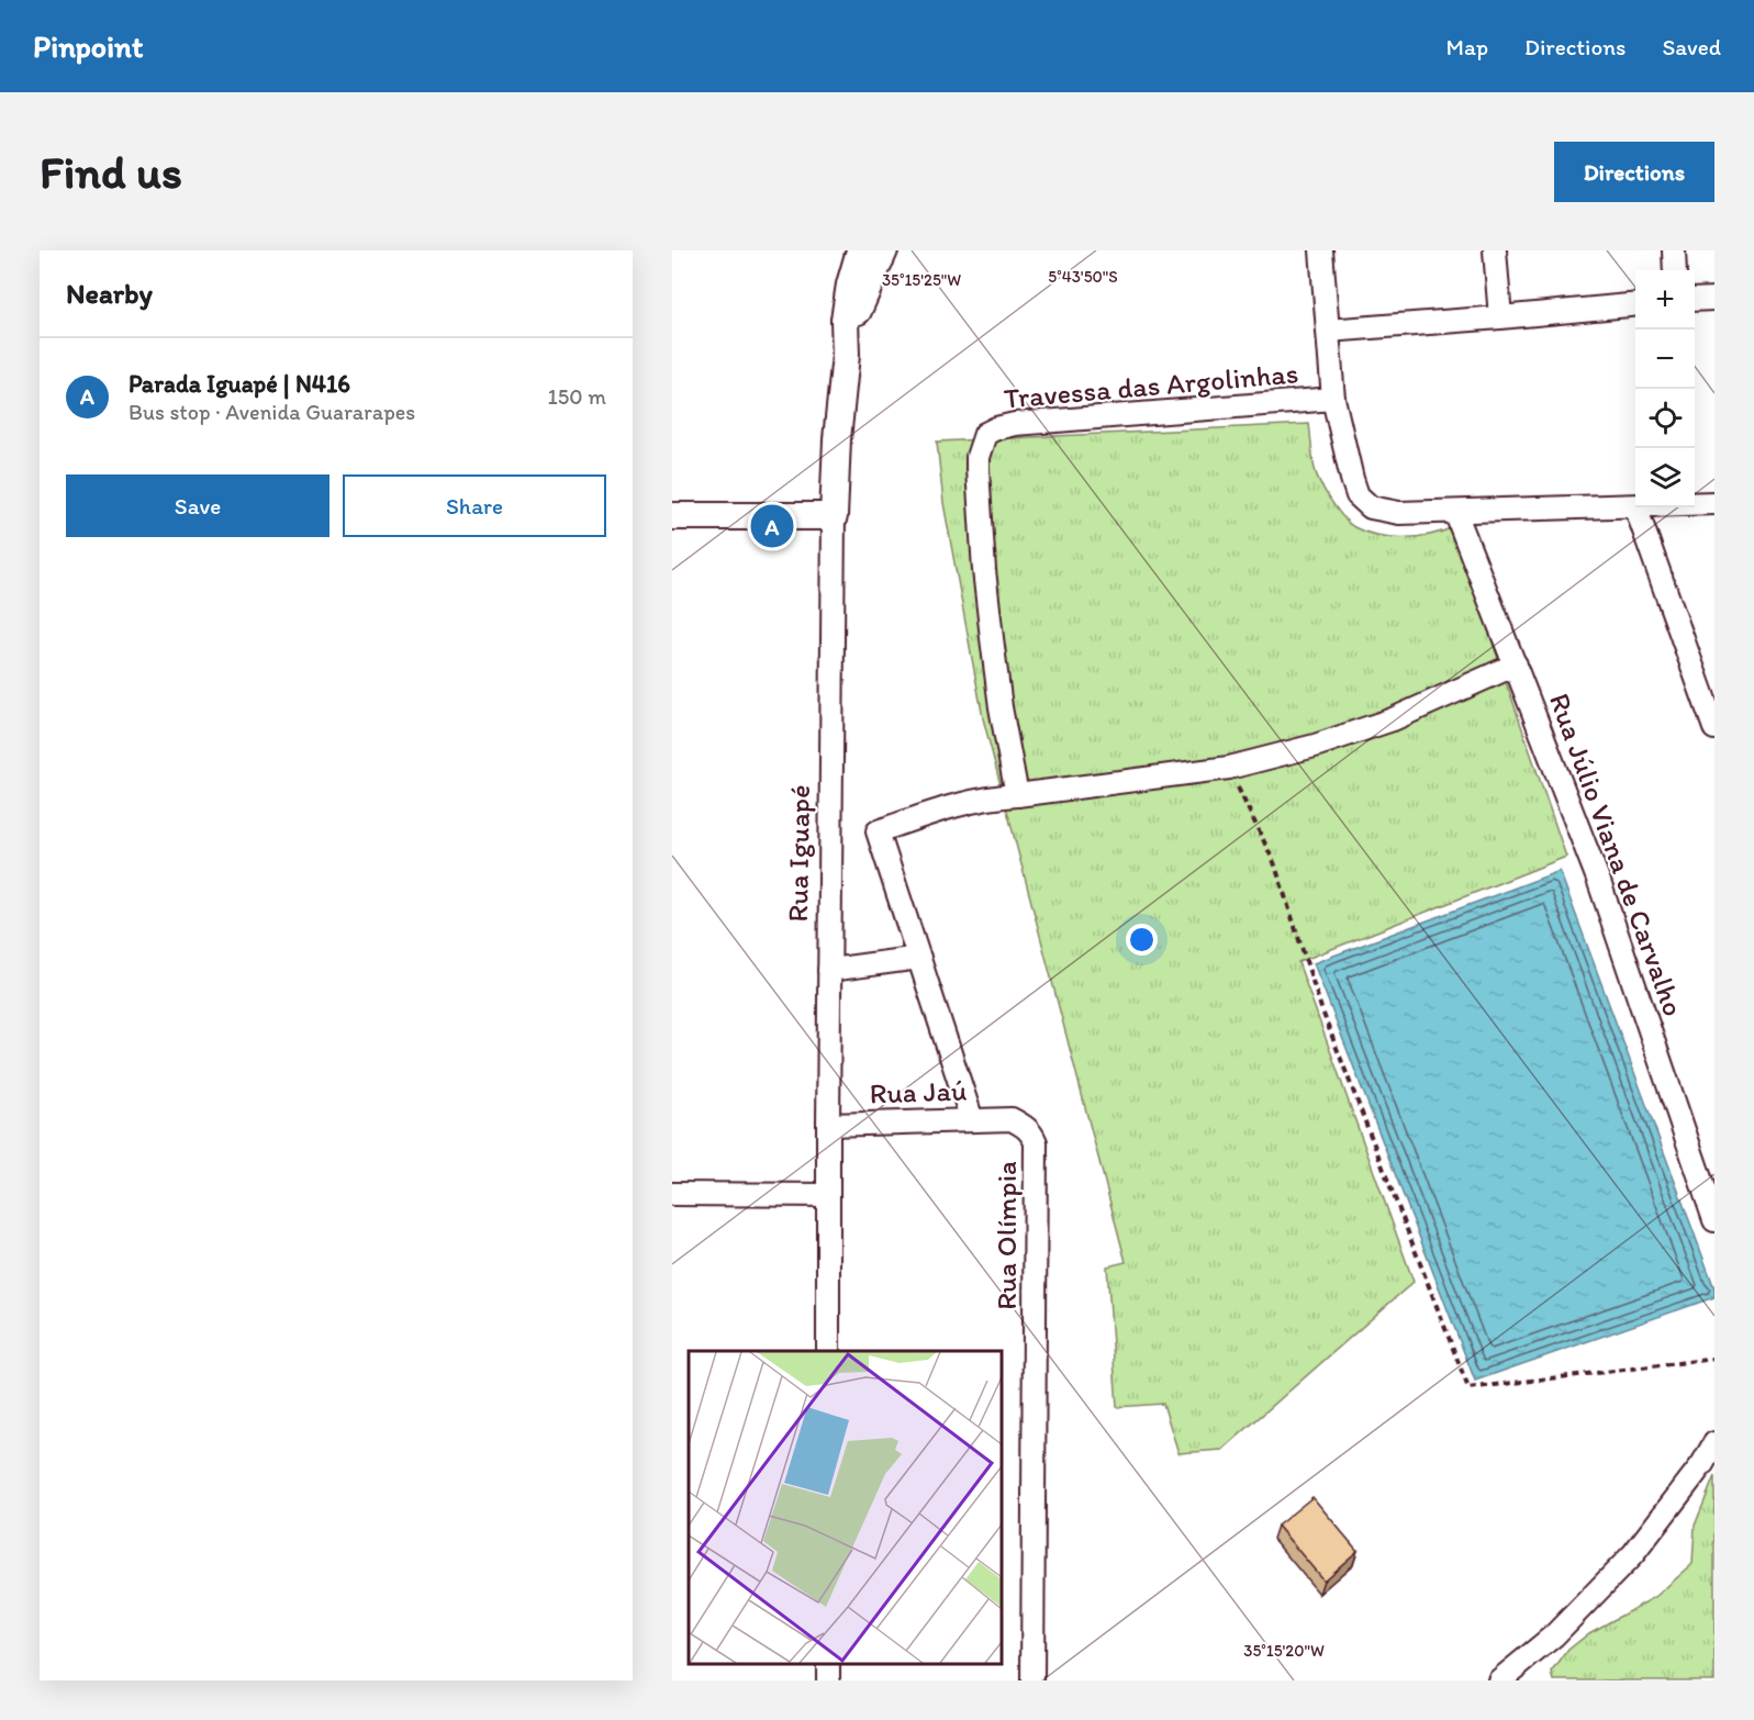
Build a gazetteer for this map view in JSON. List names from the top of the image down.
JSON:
{
  "streets": {
    "street": [
      "Travessa das Argolinhas",
      "Rua Iguapé",
      "Rua Júlio Viana de Carvalho",
      "Rua Jaú",
      "Rua Olímpia"
    ]
  },
  "crossings": [
    ["Rua Iguapé", "Rua Jaú"],
    ["Rua Jaú", "Rua Olímpia"]
  ],
  "page": {
    "header": "Pinpoint",
    "nav": ["Map", "Directions", "Saved"],
    "buttons": [
      "Directions",
      ["Save", "Share"]
    ],
    "title": "Find us",
    "heading": "Nearby",
    "map_buttons": ["+", "−"],
    "list": [
      {
        "mark": "A",
        "name": "Parada Iguapé | N416",
        "note": "Bus stop · Avenida Guararapes",
        "value": "150 m"
      }
    ],
    "pins": "A"
  },
  "coordinates": ["5°43'50\"S", "35°15'25\"W", "35°15'20\"W"]
}
